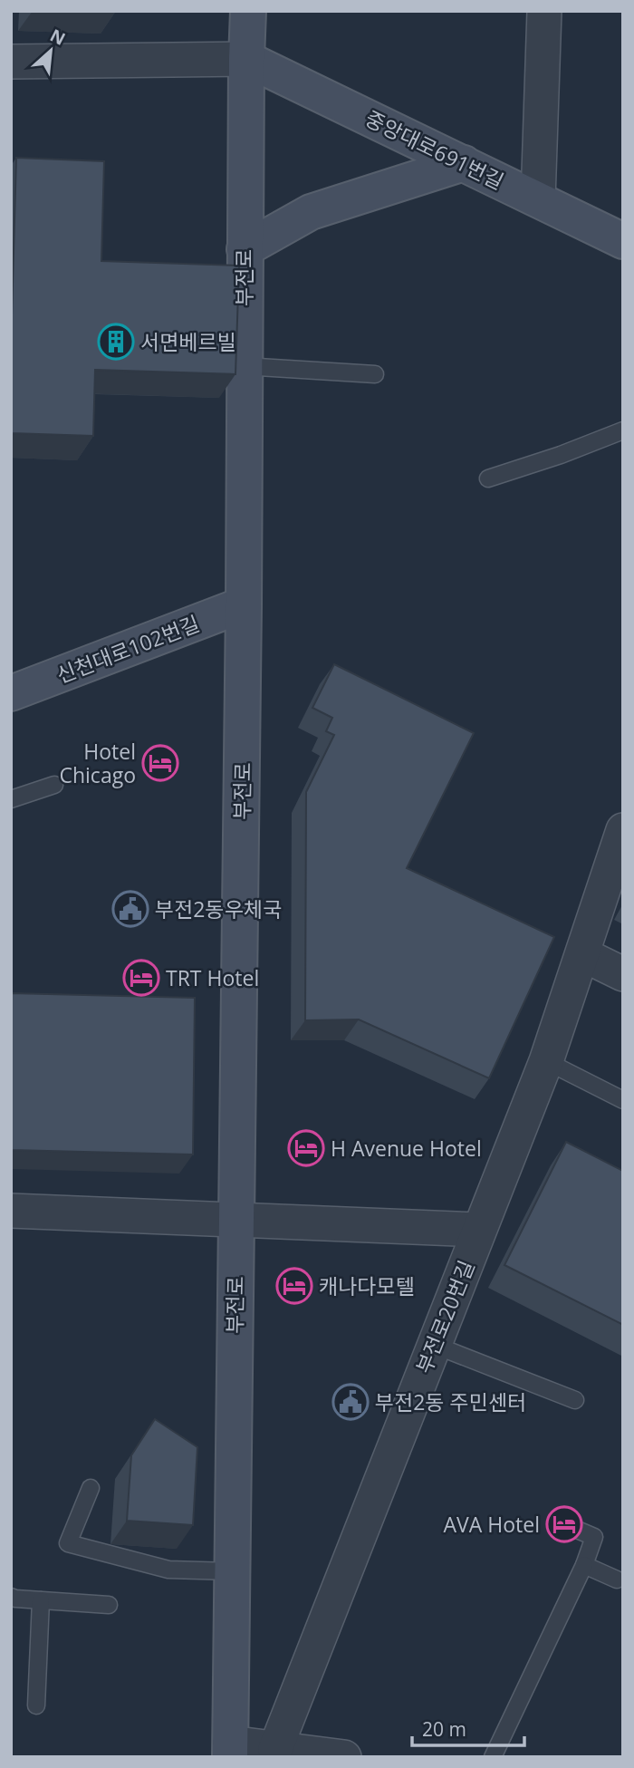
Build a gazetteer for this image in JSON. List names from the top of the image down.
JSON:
{
  "streets": {
    "main road": ["중앙대로691번길", "부전로", "신천대로102번길"],
    "street": ["부전로20번길"]
  },
  "crossings": [
    ["중앙대로691번길", "부전로"],
    ["부전로", "신천대로102번길"],
    ["부전로", "부전로20번길"]
  ],
  "places": {
    "building": ["서면베르빌"],
    "hotel": [
      "Hotel Chicago",
      "TRT Hotel",
      "H Avenue Hotel",
      "캐나다모텔",
      "AVA Hotel"
    ],
    "public building": ["부전2동우체국", "부전2동 주민센터"]
  },
  "scale_bar": "20 m",
  "north": "top right"
}
